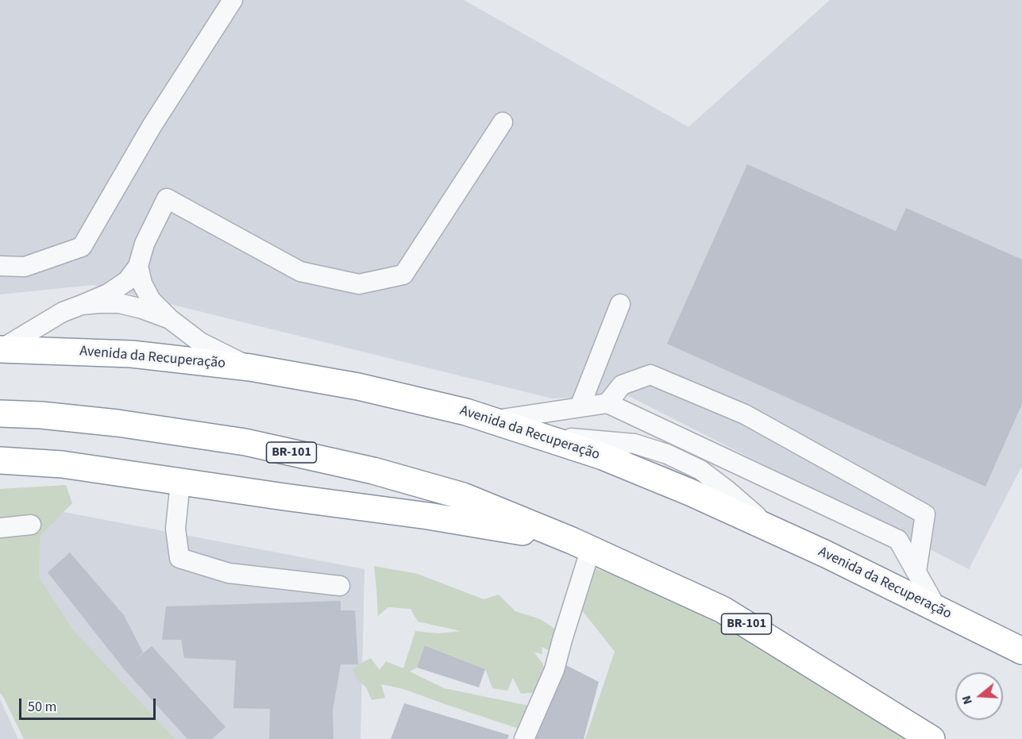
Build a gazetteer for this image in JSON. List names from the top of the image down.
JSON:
{
  "streets": {
    "highway": ["Avenida da Recuperação", "BR-101"]
  },
  "scale_bar": "50 m",
  "north": "left"
}
